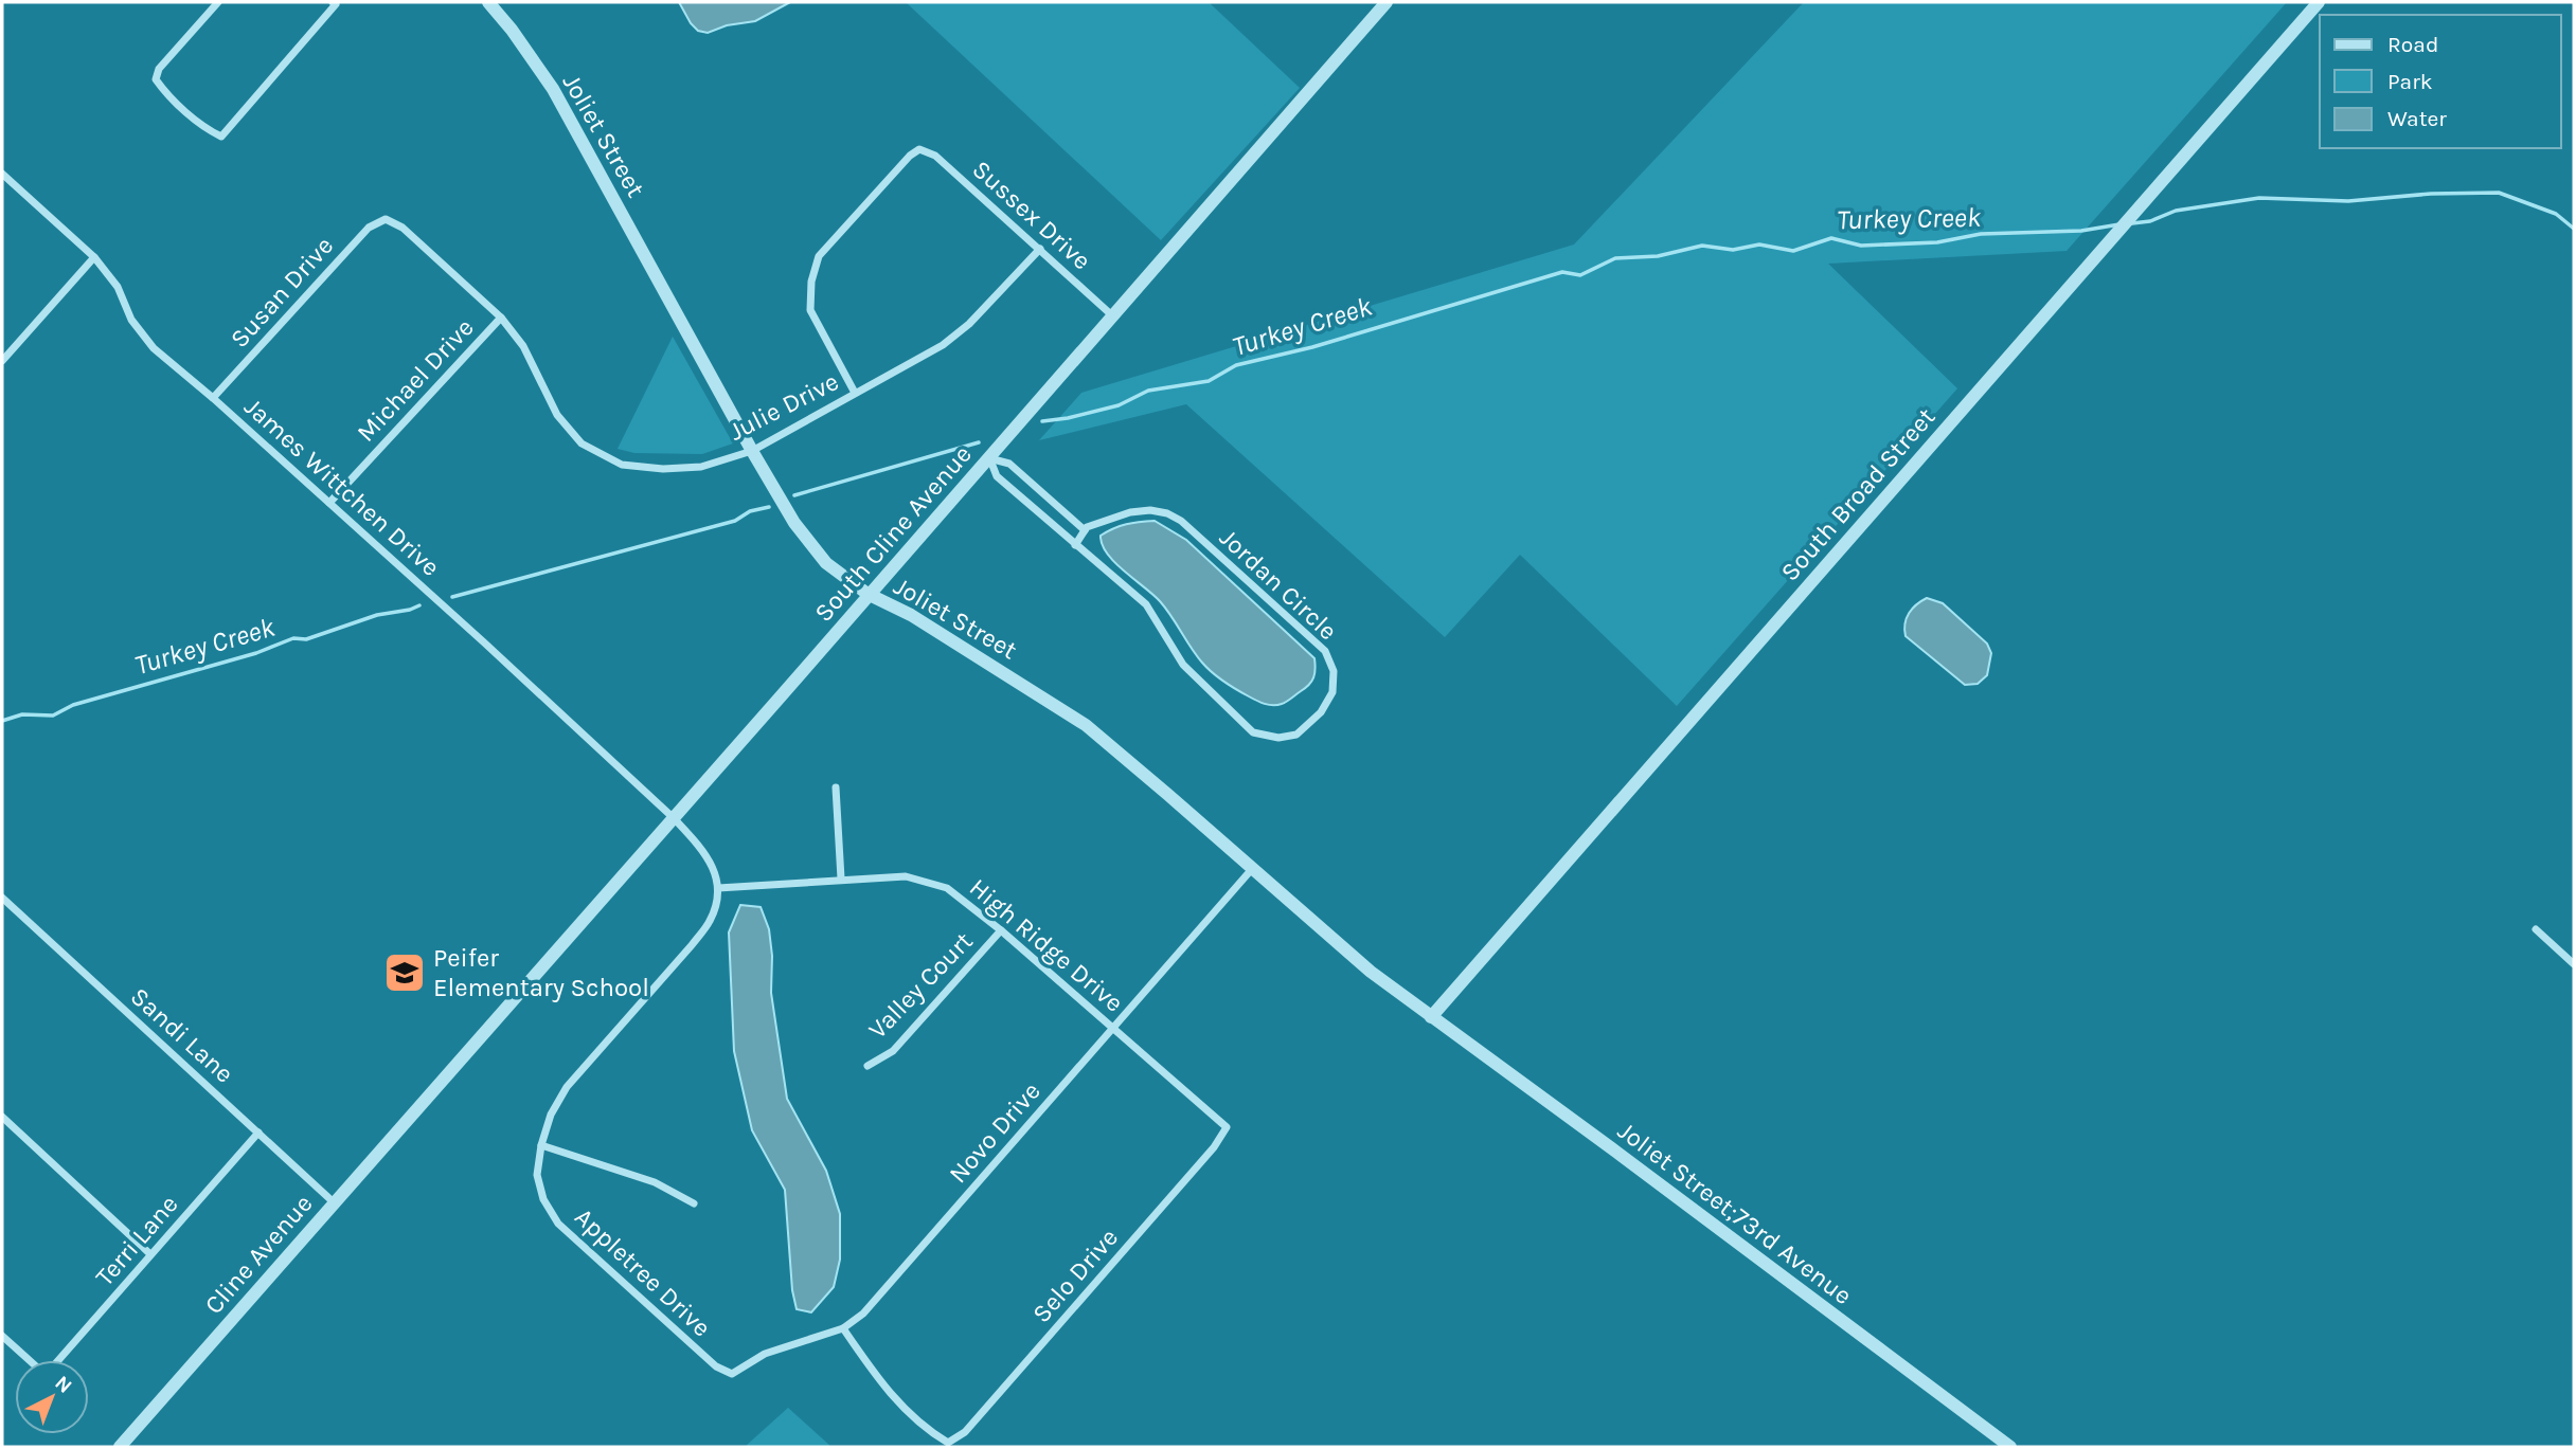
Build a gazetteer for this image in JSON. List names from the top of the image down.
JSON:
{
  "streets": {
    "street": [
      "Joliet Street",
      "Sussex Drive",
      "Susan Drive",
      "Michael Drive",
      "Julie Drive",
      "James Wittchen Drive",
      "South Broad Street",
      "South Cline Avenue",
      "Jordan Circle",
      "High Ridge Drive",
      "Valley Court",
      "Sandi Lane",
      "Novo Drive",
      "Joliet Street;73rd Avenue",
      "Terri Lane",
      "Cline Avenue",
      "Appletree Drive",
      "Selo Drive"
    ]
  },
  "crossings": [
    ["Joliet Street", "Julie Drive"],
    ["Joliet Street", "South Broad Street"],
    ["Joliet Street", "South Cline Avenue"],
    ["Joliet Street", "Novo Drive"],
    ["Joliet Street", "Joliet Street;73rd Avenue"],
    ["Sussex Drive", "Julie Drive"],
    ["Sussex Drive", "South Cline Avenue"],
    ["Susan Drive", "Julie Drive"],
    ["Susan Drive", "James Wittchen Drive"],
    ["Michael Drive", "Julie Drive"],
    ["Michael Drive", "James Wittchen Drive"],
    ["James Wittchen Drive", "South Cline Avenue"],
    ["James Wittchen Drive", "High Ridge Drive"],
    ["James Wittchen Drive", "Appletree Drive"],
    ["South Broad Street", "Joliet Street;73rd Avenue"],
    ["South Cline Avenue", "Jordan Circle"],
    ["South Cline Avenue", "Cline Avenue"],
    ["High Ridge Drive", "Valley Court"],
    ["High Ridge Drive", "Novo Drive"],
    ["High Ridge Drive", "Appletree Drive"],
    ["High Ridge Drive", "Selo Drive"],
    ["Sandi Lane", "Terri Lane"],
    ["Sandi Lane", "Cline Avenue"],
    ["Novo Drive", "Appletree Drive"],
    ["Novo Drive", "Selo Drive"]
  ],
  "water": ["Turkey Creek"],
  "places": {
    "school or university": ["Peifer Elementary School"]
  },
  "legend": ["Road", "Park", "Water"],
  "north": "top right"
}
